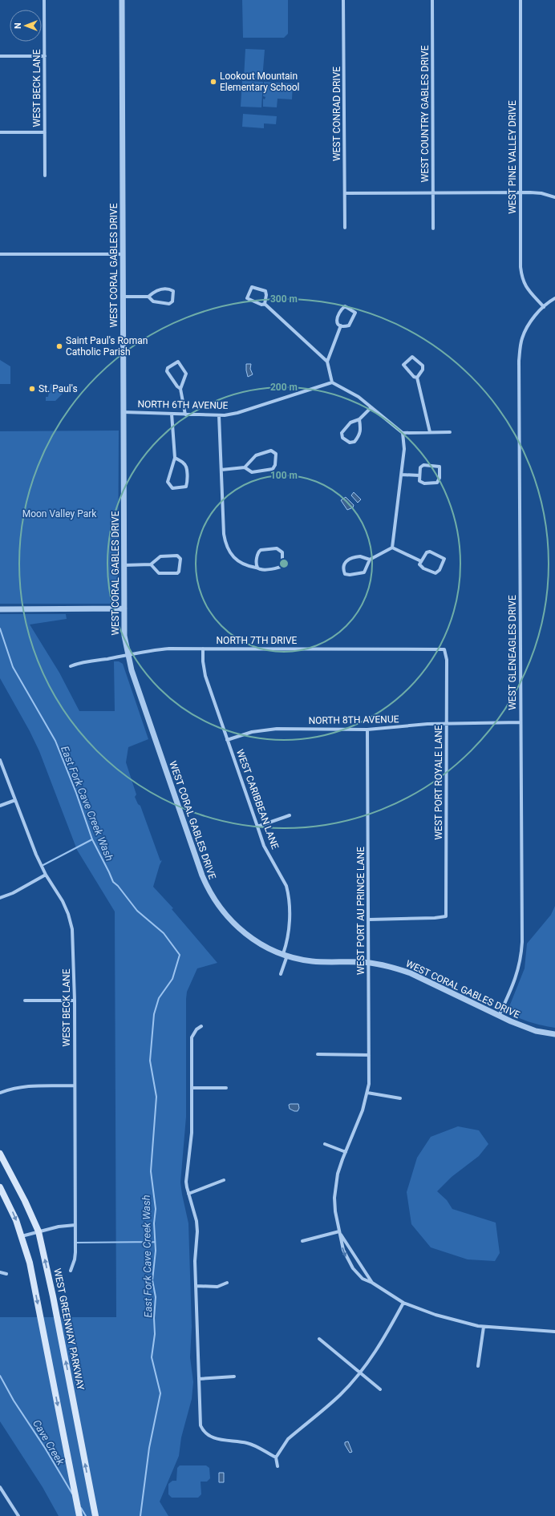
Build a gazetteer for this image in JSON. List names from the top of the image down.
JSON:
{
  "streets": {
    "main road": ["WEST GREENWAY PARKWAY"],
    "street": [
      "WEST BECK LANE",
      "WEST CONRAD DRIVE",
      "WEST COUNTRY GABLES DRIVE",
      "WEST PINE VALLEY DRIVE",
      "WEST CORAL GABLES DRIVE",
      "NORTH 6TH AVENUE",
      "NORTH 7TH DRIVE",
      "WEST GLENEAGLES DRIVE",
      "NORTH 8TH AVENUE",
      "WEST PORT ROYALE LANE",
      "WEST CARIBBEAN LANE",
      "WEST PORT AU PRINCE LANE"
    ]
  },
  "crossings": [
    ["WEST PINE VALLEY DRIVE", "WEST GLENEAGLES DRIVE"],
    ["WEST CORAL GABLES DRIVE", "NORTH 6TH AVENUE"],
    ["WEST CORAL GABLES DRIVE", "NORTH 7TH DRIVE"],
    ["WEST CORAL GABLES DRIVE", "WEST GLENEAGLES DRIVE"],
    ["WEST CORAL GABLES DRIVE", "WEST CARIBBEAN LANE"],
    ["WEST CORAL GABLES DRIVE", "WEST PORT AU PRINCE LANE"],
    ["NORTH 7TH DRIVE", "WEST PORT ROYALE LANE"],
    ["NORTH 7TH DRIVE", "WEST CARIBBEAN LANE"],
    ["WEST GLENEAGLES DRIVE", "NORTH 8TH AVENUE"],
    ["NORTH 8TH AVENUE", "WEST PORT ROYALE LANE"],
    ["NORTH 8TH AVENUE", "WEST CARIBBEAN LANE"],
    ["NORTH 8TH AVENUE", "WEST PORT AU PRINCE LANE"],
    ["WEST PORT ROYALE LANE", "WEST PORT AU PRINCE LANE"]
  ],
  "water": ["East Fork Cave Creek Wash", "Cave Creek"],
  "parks": ["Moon Valley Park"],
  "places": ["Lookout Mountain Elementary School", "Saint Paul's Roman Catholic Parish", "St. Paul's"],
  "north": "left",
  "rings": ["300 m", "200 m", "100 m"]
}
